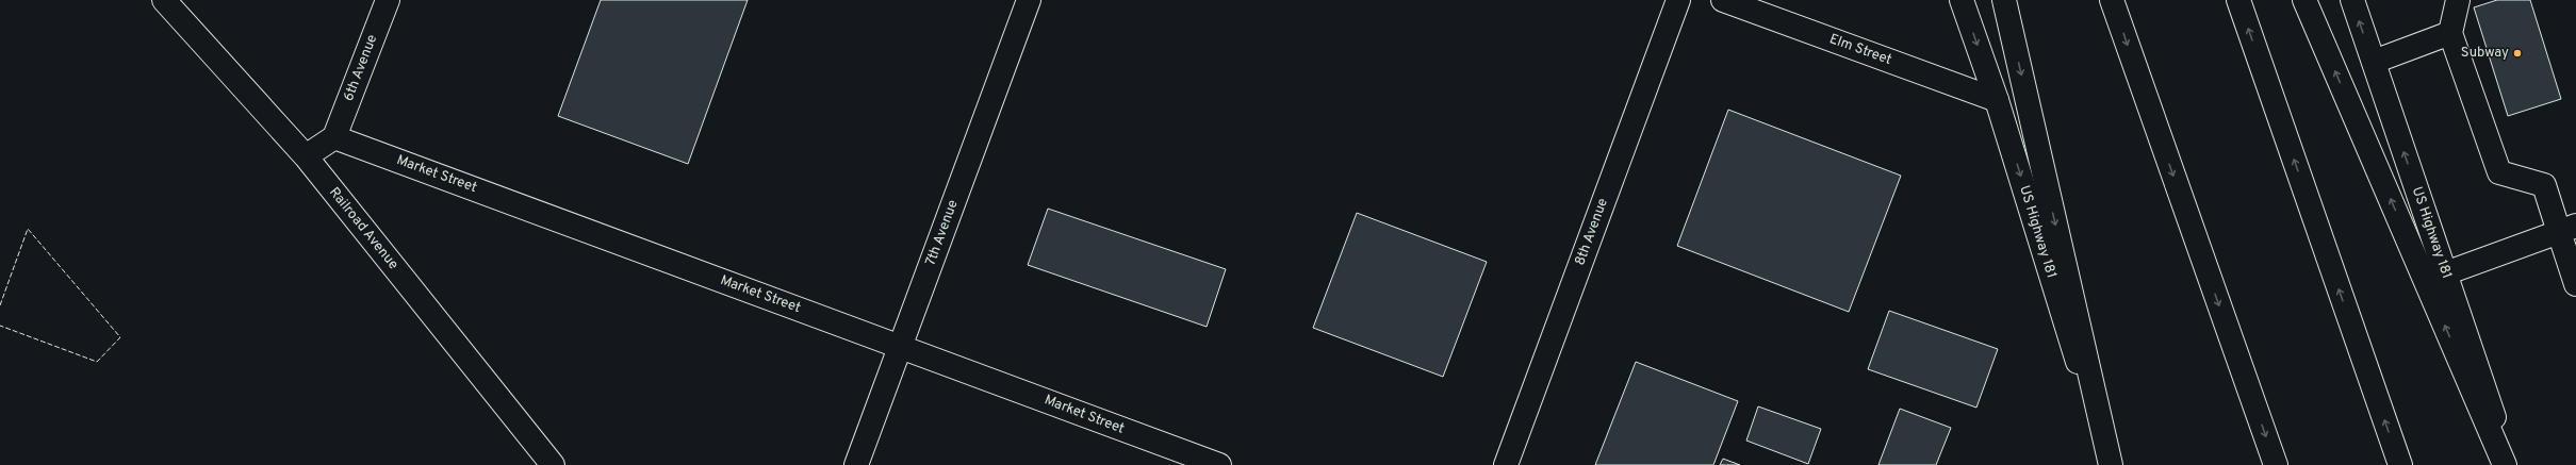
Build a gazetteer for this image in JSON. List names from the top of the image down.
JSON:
{
  "streets": {
    "main road": [
      "Elm Street",
      "6th Avenue",
      "Market Street",
      "Railroad Avenue",
      "8th Avenue",
      "US Highway 181",
      "7th Avenue"
    ]
  },
  "crossings": [
    ["Elm Street", "US Highway 181"],
    ["6th Avenue", "Market Street"],
    ["Market Street", "7th Avenue"]
  ],
  "places": ["Subway"]
}
